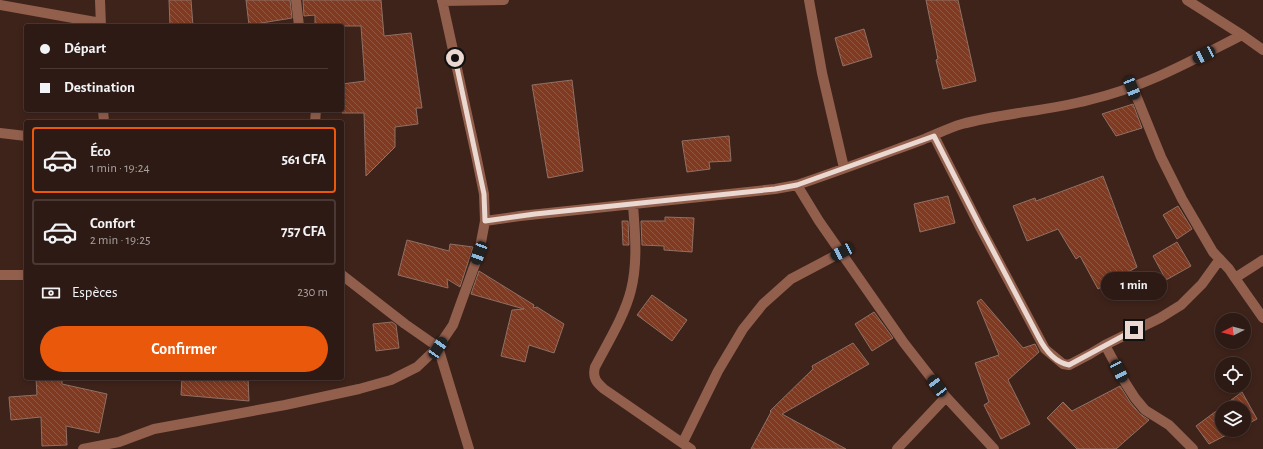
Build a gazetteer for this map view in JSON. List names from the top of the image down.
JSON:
{
  "north": "left",
  "page": {
    "banner": ["Départ", "Destination"],
    "list": [
      {
        "name": "Éco",
        "note": "1 min · 19:24",
        "value": "561 CFA"
      },
      {
        "name": "Confort",
        "note": "2 min · 19:25",
        "value": "757 CFA"
      }
    ],
    "pay": ["Espèces", "230 m"],
    "bubble": "1 min",
    "buttons": "Confirmer"
  }
}
